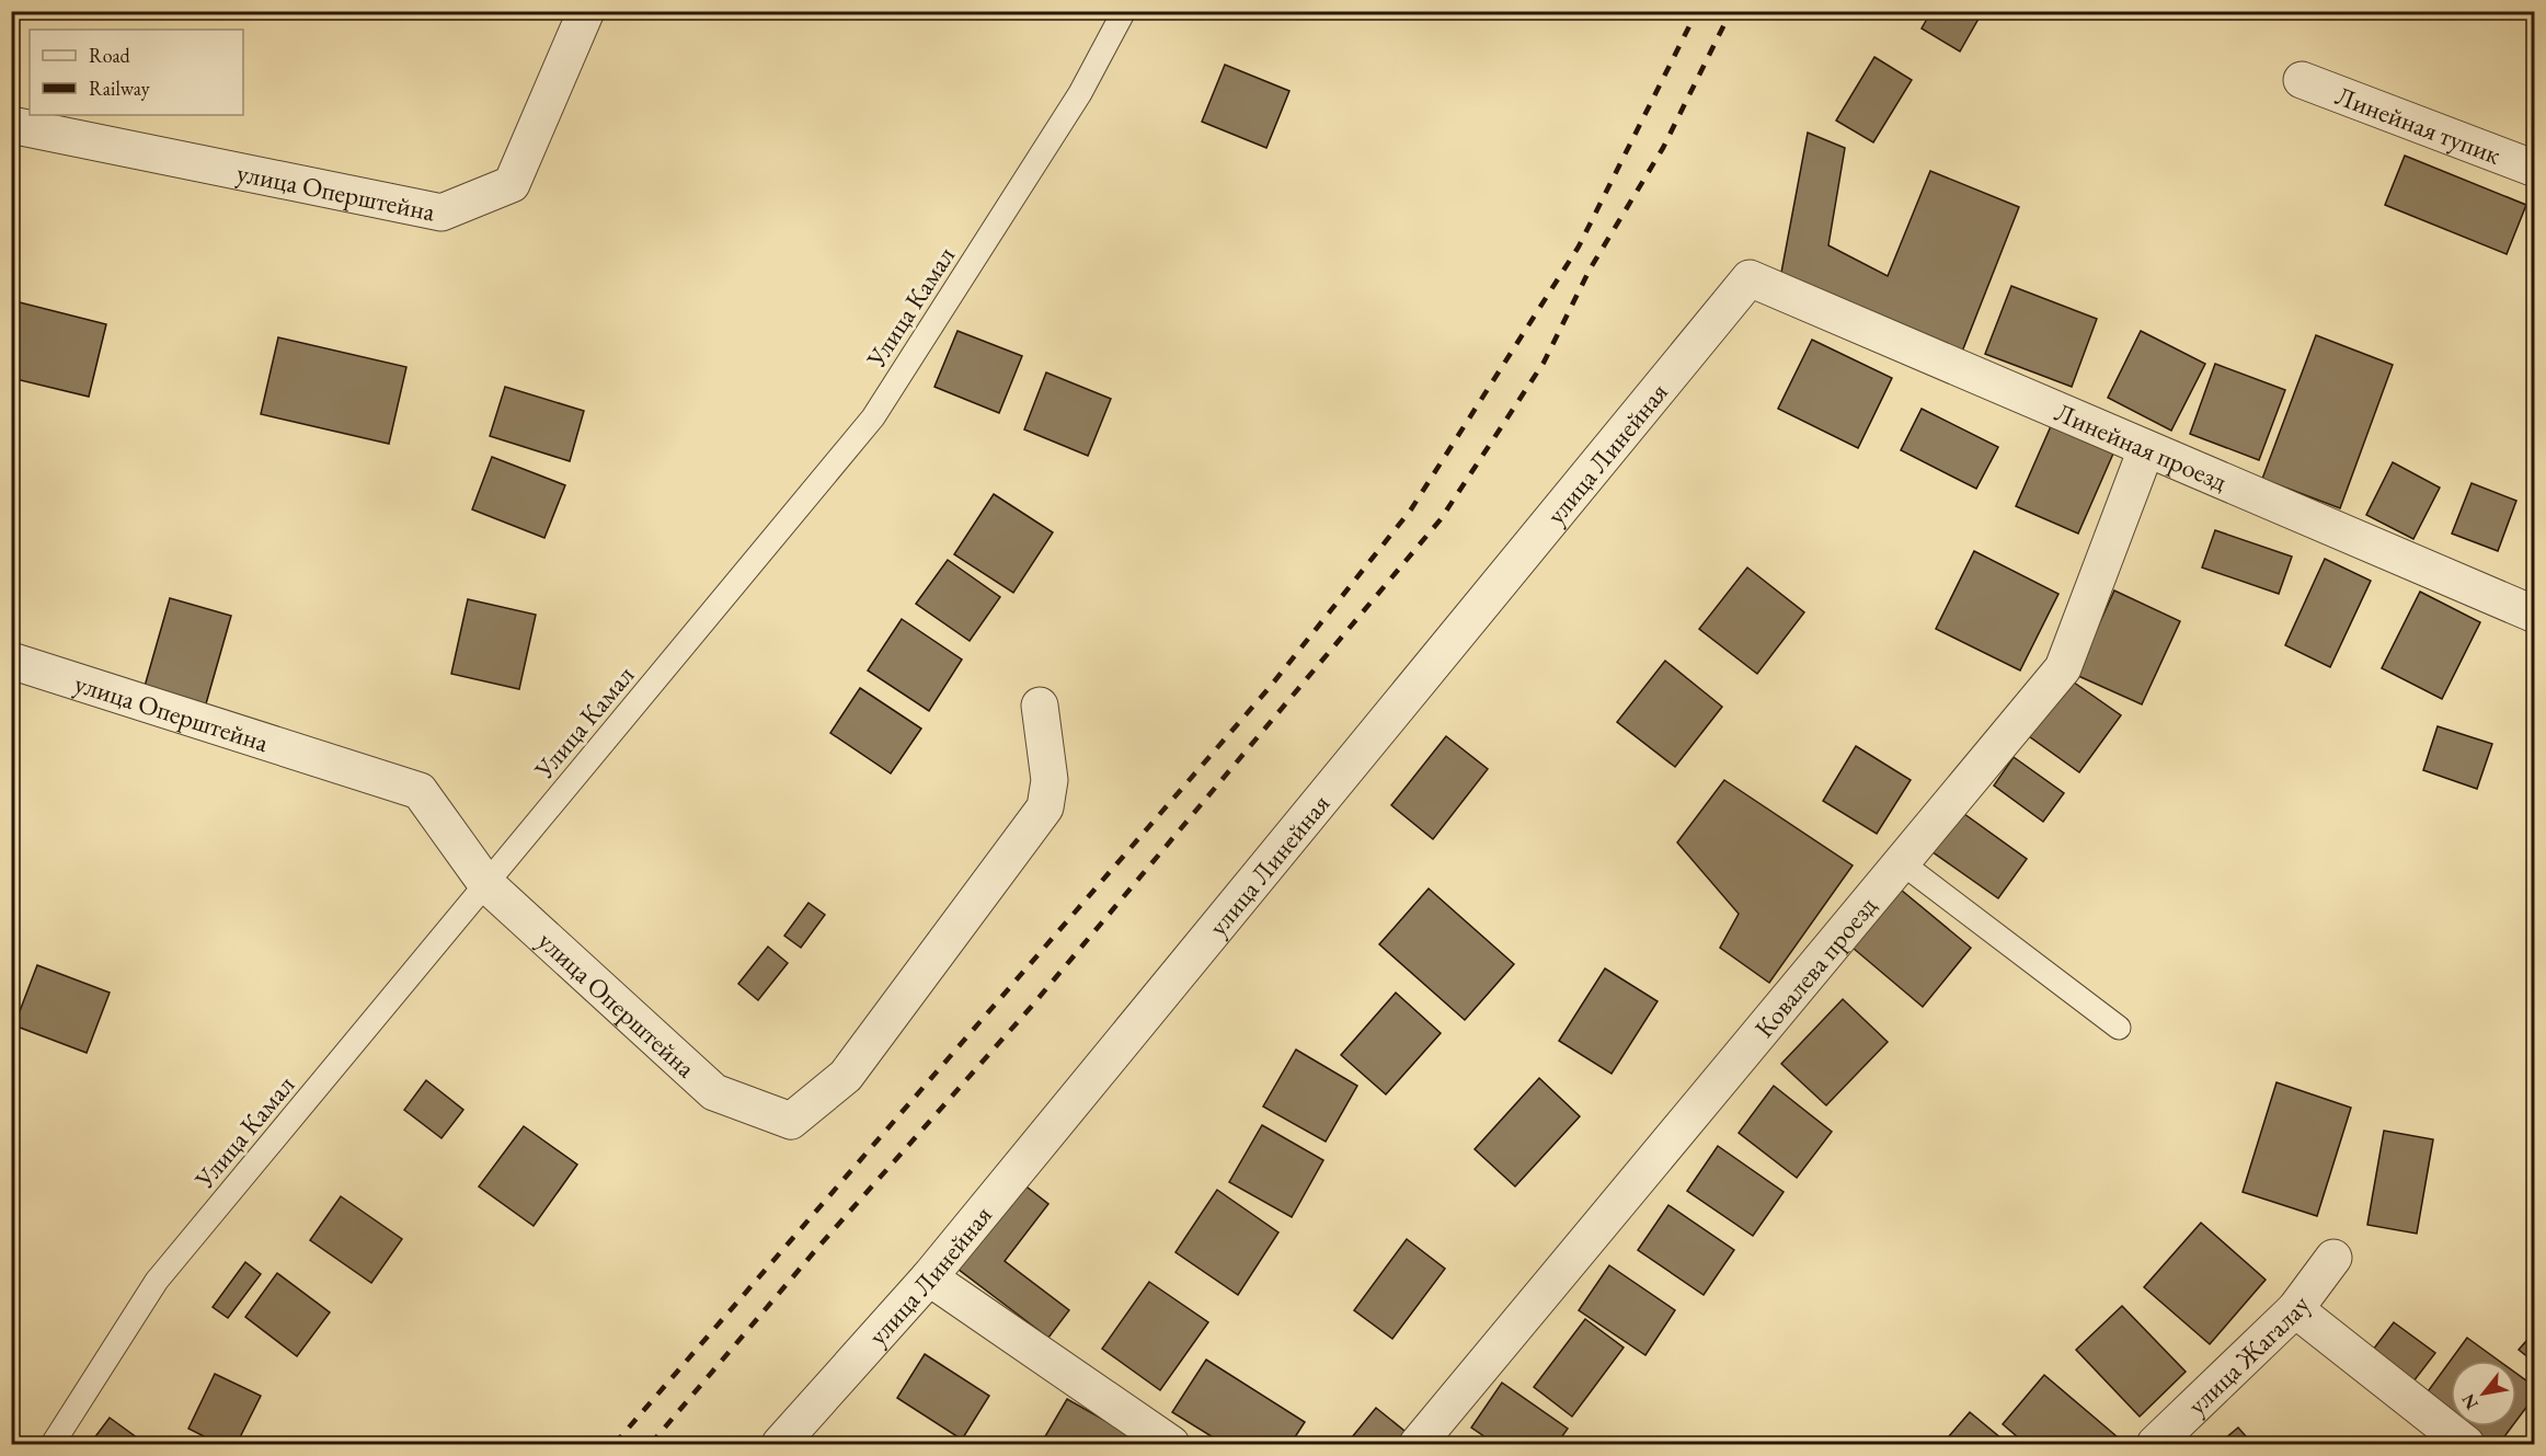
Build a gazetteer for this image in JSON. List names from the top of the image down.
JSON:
{
  "streets": {
    "street": [
      "Линейная тупик",
      "улица Оперштейна",
      "Линейная проезд",
      "улица Линейная",
      "Ковалева проезд",
      "улица Жагалау"
    ],
    "lane": ["Улица Камал"]
  },
  "crossings": [
    ["улица Оперштейна", "Улица Камал"],
    ["Линейная проезд", "улица Линейная"],
    ["Линейная проезд", "Ковалева проезд"]
  ],
  "legend": ["Road", "Railway"],
  "north": "bottom left"
}
